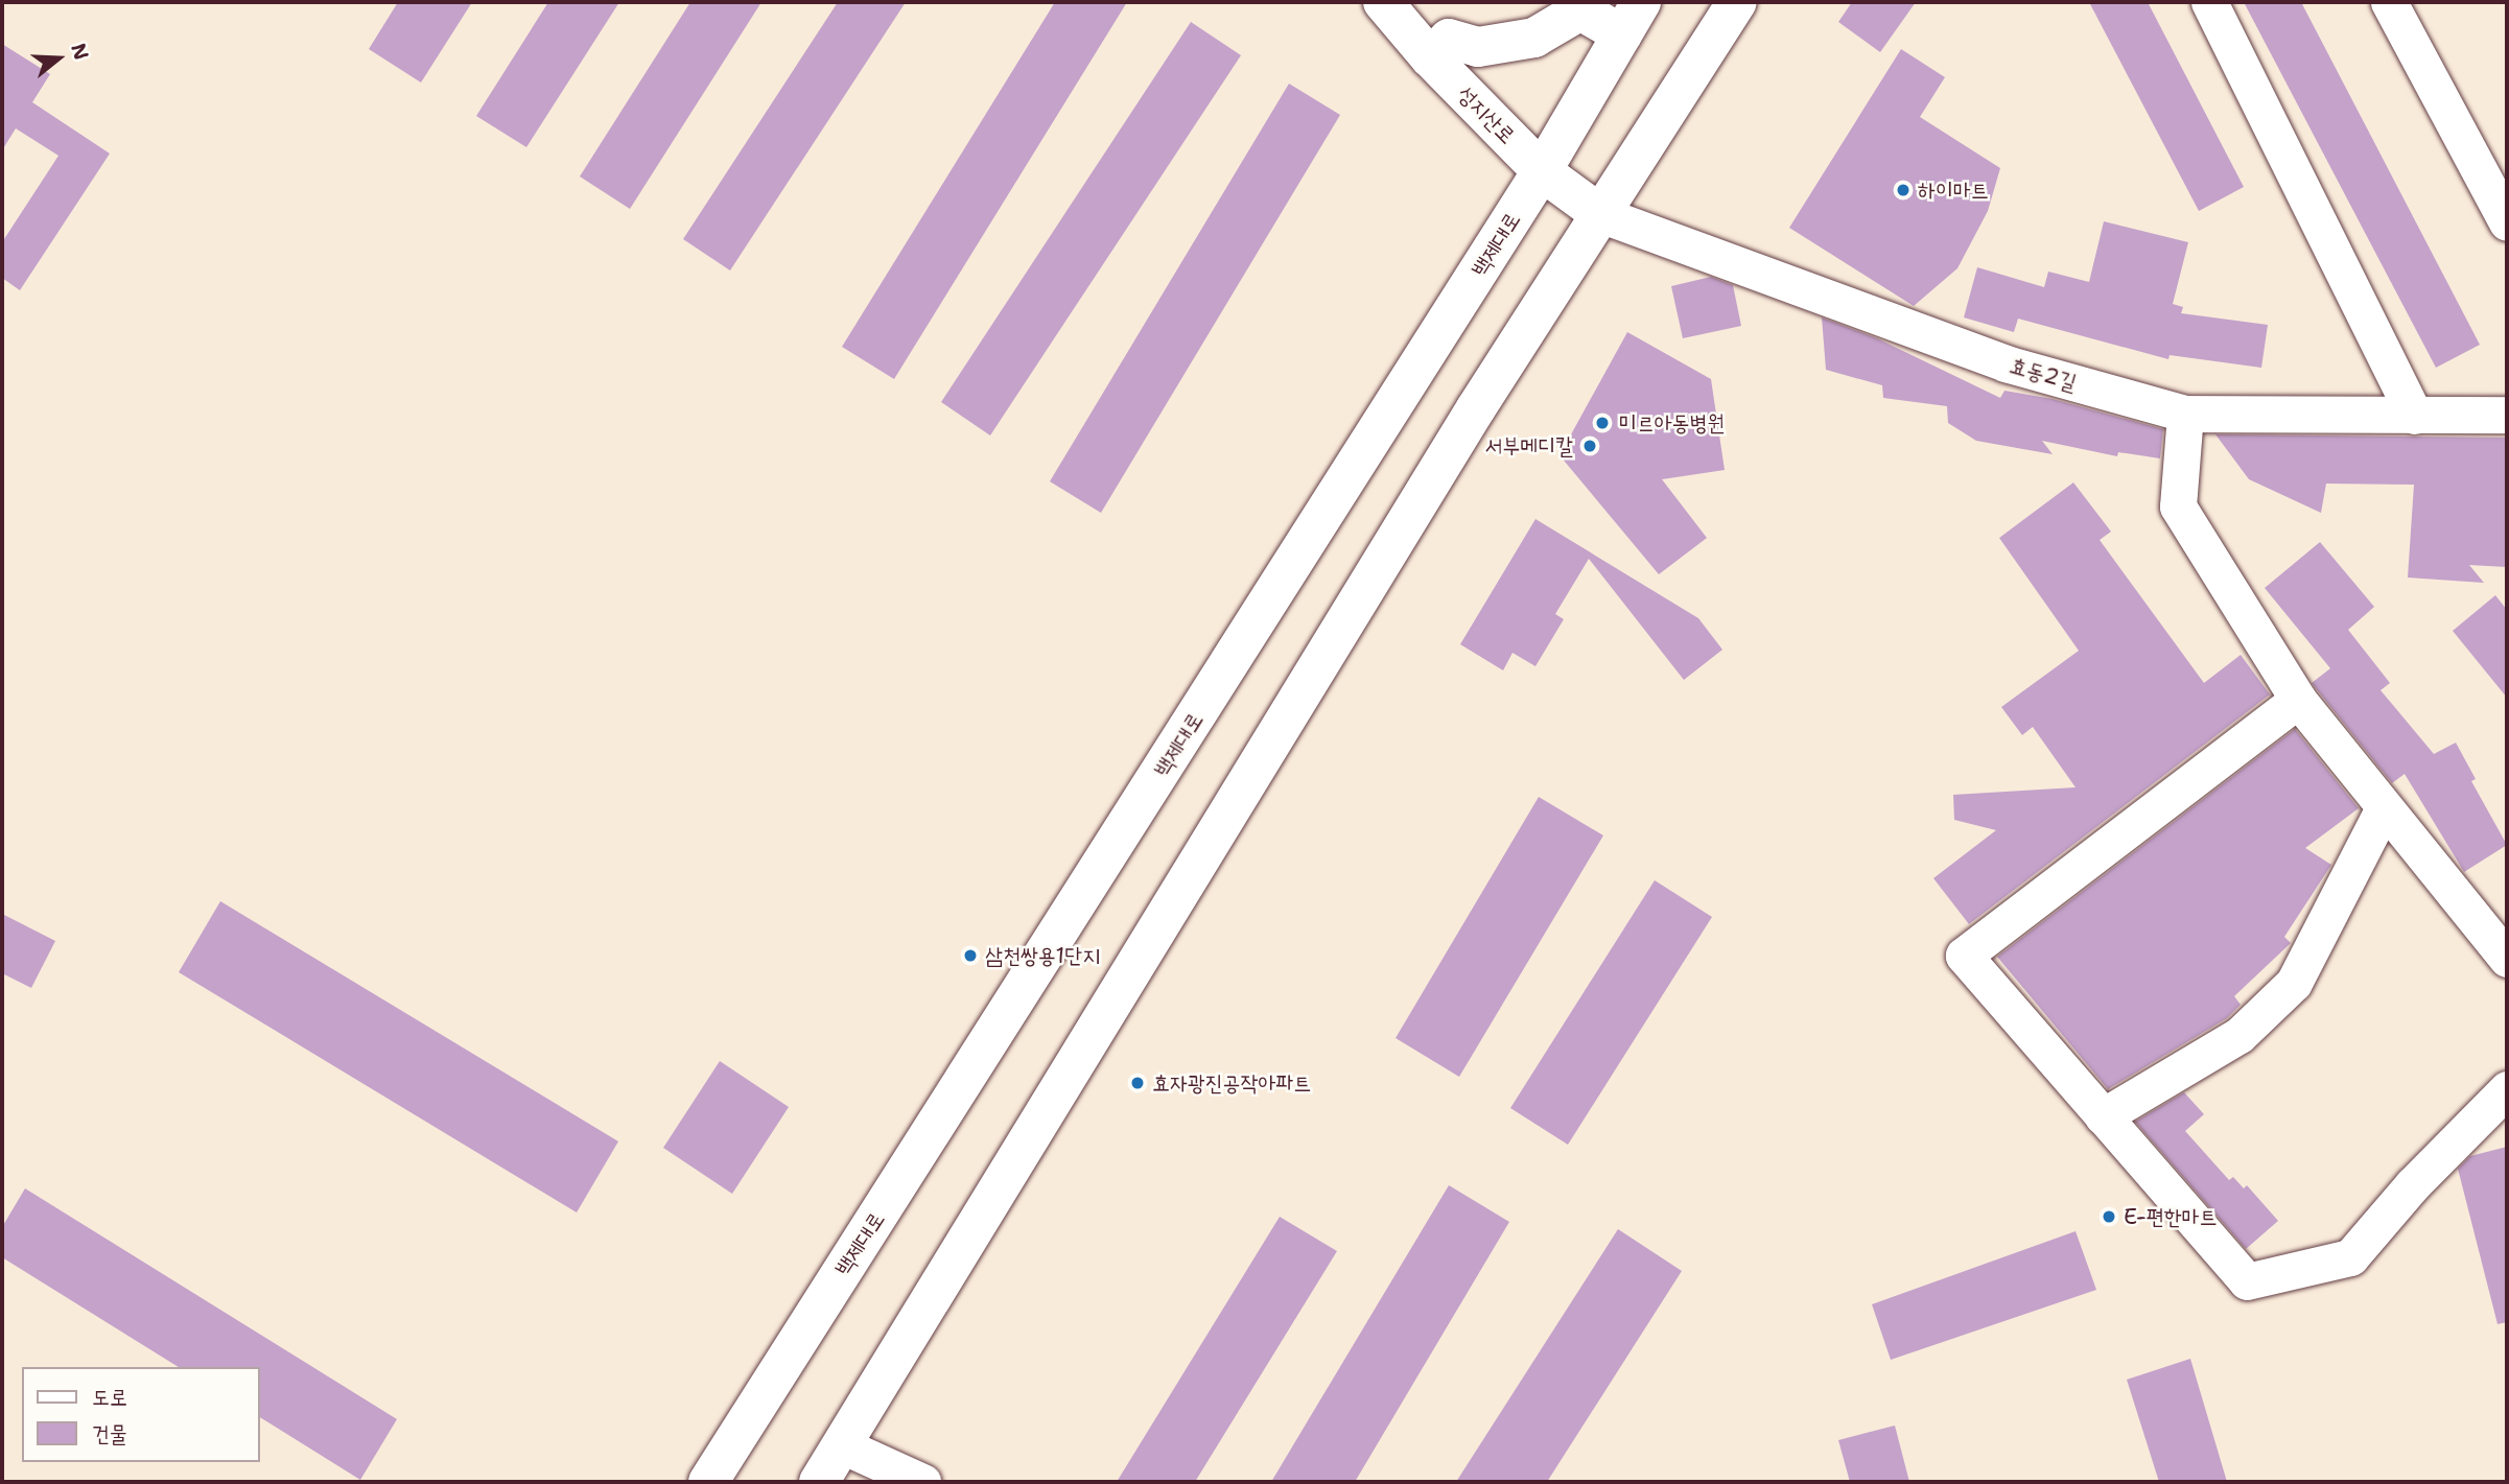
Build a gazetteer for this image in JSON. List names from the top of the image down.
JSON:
{
  "streets": {
    "street": ["성지산로", "백제대로", "효동2길"]
  },
  "crossings": [
    ["성지산로", "백제대로"],
    ["성지산로", "효동2길"]
  ],
  "places": [
    "하이마트",
    "미르아동병원",
    "서부메디칼",
    "삼천쌍용1단지",
    "효자광진공작아파트",
    "E-편한마트"
  ],
  "legend": ["도로", "건물"],
  "north": "right"
}
